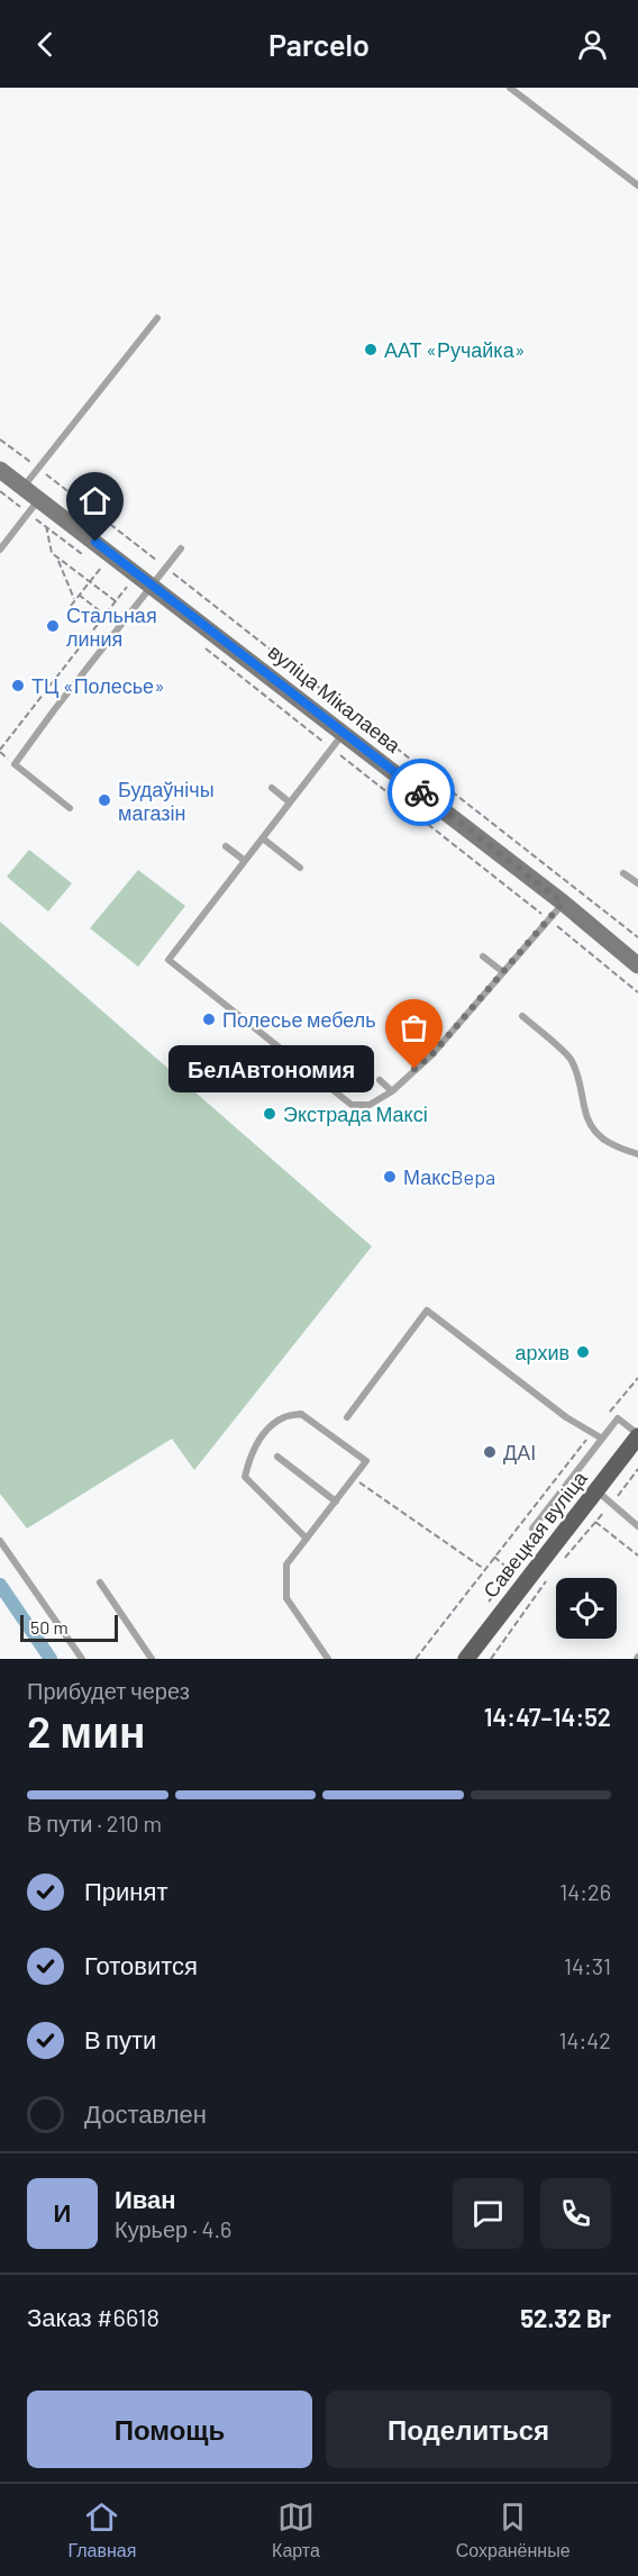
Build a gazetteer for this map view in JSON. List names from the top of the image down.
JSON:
{
  "streets": {
    "main road": ["вуліца Мікалаева", "Савецкая вуліца"]
  },
  "places": [
    "ААТ «Ручайка»",
    "Стальная линия",
    "ТЦ «Полесье»",
    "Будаўнічы магазін",
    "Полесье мебель",
    "БелАвтономия",
    "Экстрада Максі",
    "МаксBepa",
    "архив",
    "ДАІ"
  ],
  "scale_bar": "50 m",
  "page": {
    "header": "Parcelo",
    "bubble": "БелАвтономия",
    "scale": "50 m",
    "heading": ["2 мин", "Прибудет через", "14:47–14:52"],
    "panel": [
      "Иван",
      "Курьер · 4.6",
      "Заказ #6618",
      "52.32 Br"
    ],
    "bar": "В пути · 210 m",
    "list": [
      ["Принят", "14:26"],
      ["Готовится", "14:31"],
      ["В пути", "14:42"],
      "Доставлен"
    ],
    "round": "И",
    "buttons": ["Помощь", "Поделиться"],
    "tabs": ["Главная", "Карта", "Сохранённые"]
  }
}
